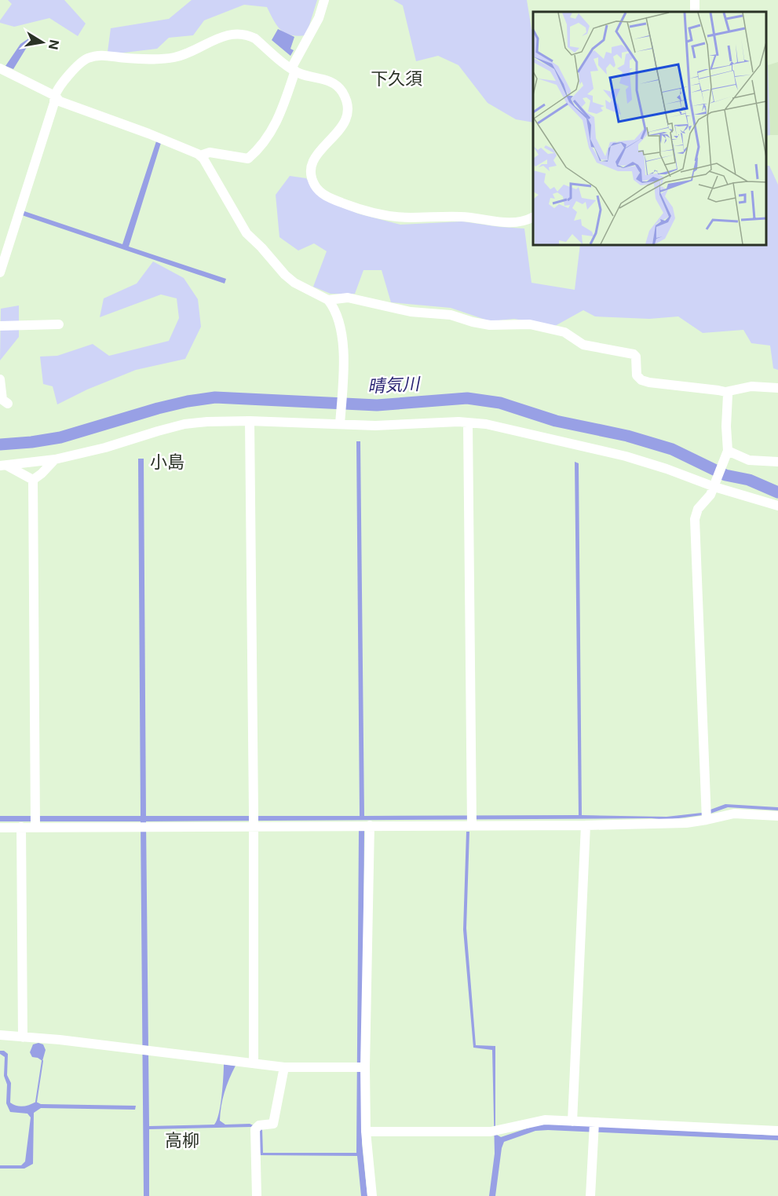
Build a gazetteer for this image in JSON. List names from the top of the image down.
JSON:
{
  "districts": ["下久須", "小島", "高柳"],
  "water": ["晴気川"],
  "north": "right"
}
